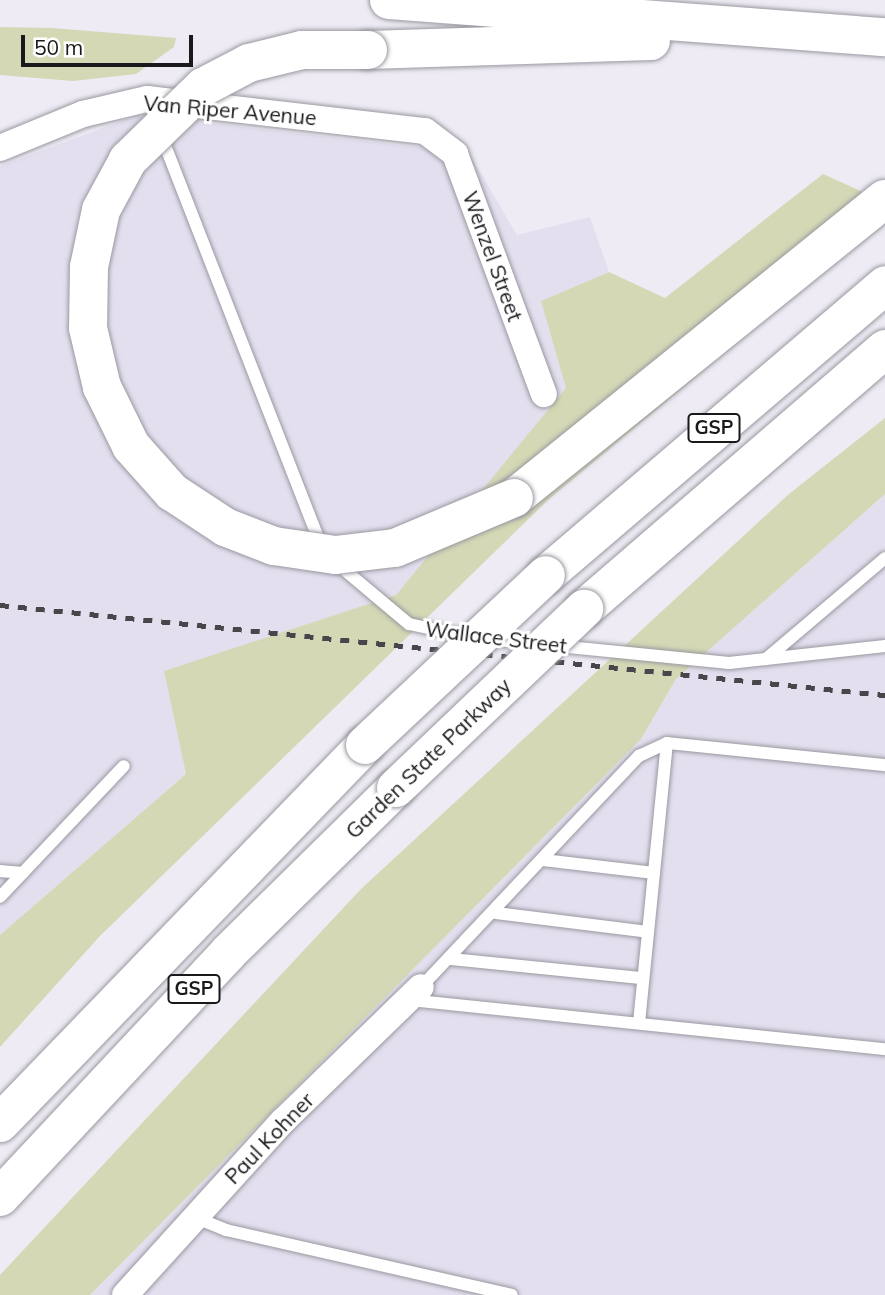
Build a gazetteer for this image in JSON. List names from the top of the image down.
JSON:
{
  "streets": {
    "highway": ["GSP", "Garden State Parkway"],
    "street": ["Van Riper Avenue", "Wenzel Street", "Paul Kohner"],
    "lane": ["Wallace Street"]
  },
  "crossings": [
    ["Van Riper Avenue", "Wenzel Street"],
    ["Van Riper Avenue", "Wallace Street"]
  ],
  "scale_bar": "50 m"
}
